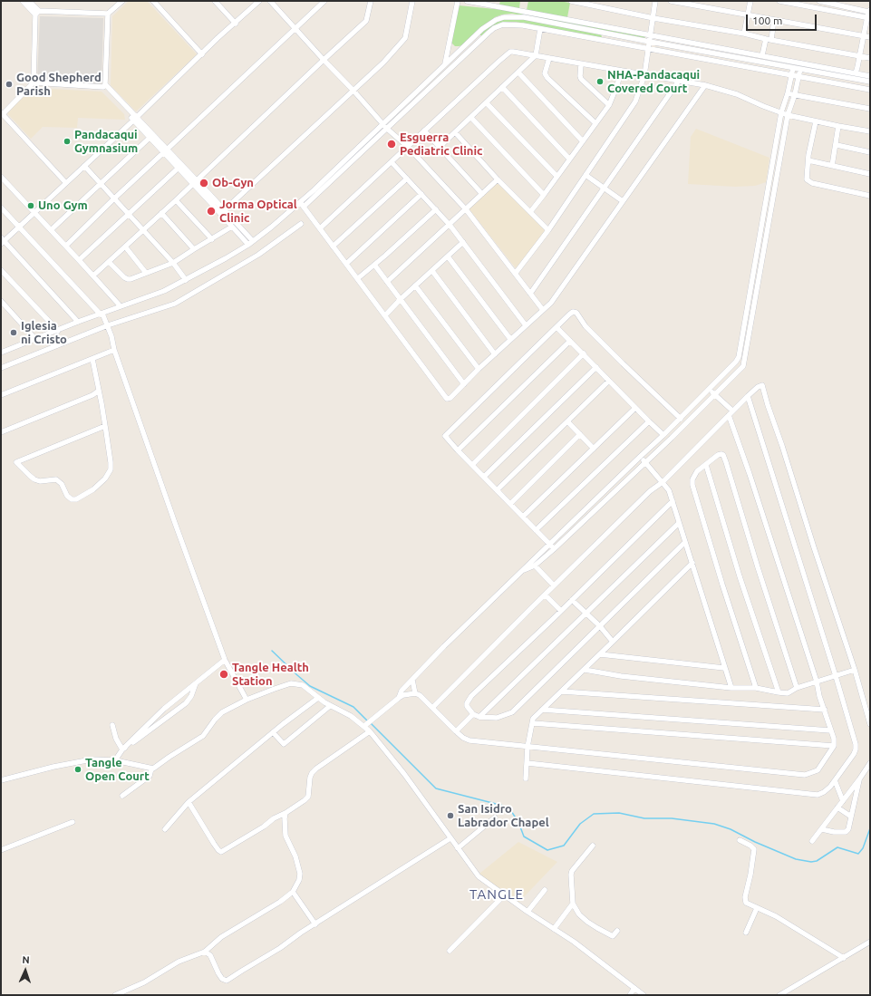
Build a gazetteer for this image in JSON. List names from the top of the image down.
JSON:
{
  "districts": ["TANGLE"],
  "places": [
    "NHA-Pandacaqui Covered Court",
    "Good Shepherd Parish",
    "Pandacaqui Gymnasium",
    "Esguerra Pediatric Clinic",
    "Ob-Gyn",
    "Uno Gym",
    "Jorma Optical Clinic",
    "Iglesia ni Cristo",
    "Tangle Health Station",
    "Tangle Open Court",
    "San Isidro Labrador Chapel"
  ],
  "scale_bar": "100 m",
  "north": "top"
}
